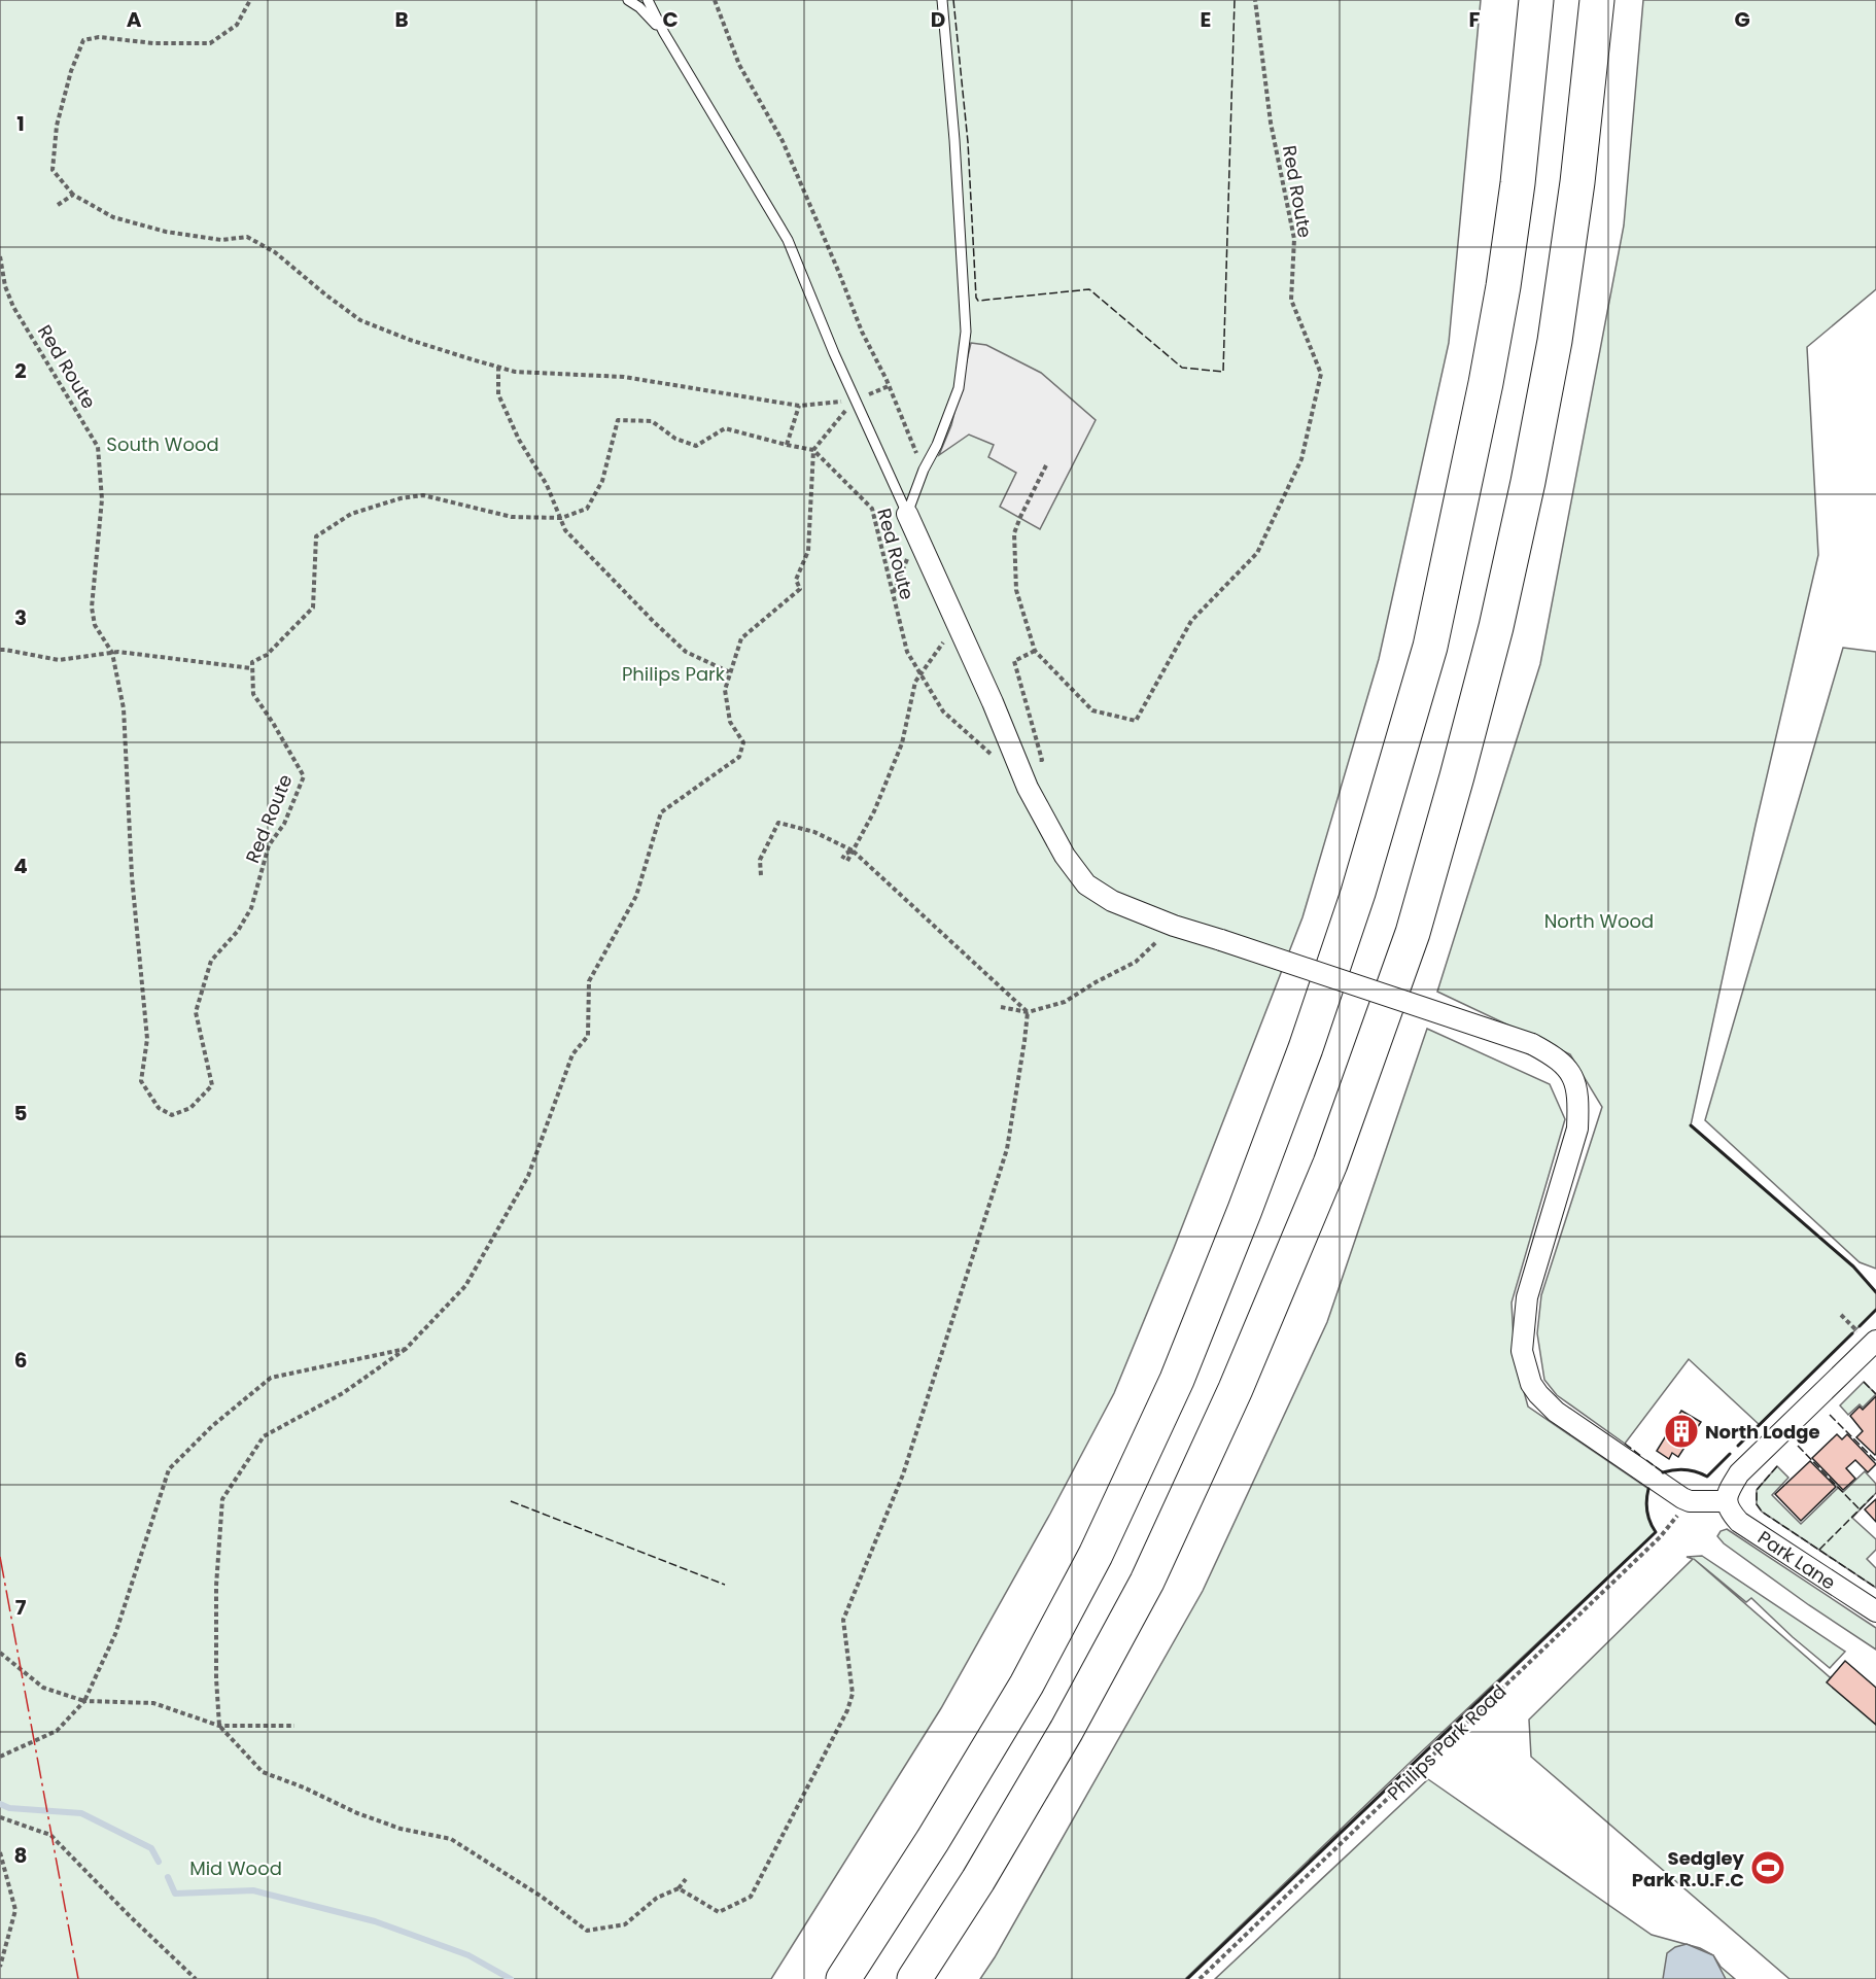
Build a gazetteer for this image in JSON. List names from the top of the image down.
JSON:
{
  "streets": {
    "street": ["Park Lane"],
    "path": ["Red Route", "Philips Park Road"]
  },
  "parks": [
    "South Wood",
    "Philips Park",
    "North Wood",
    "Mid Wood"
  ],
  "places": {
    "building": ["North Lodge"],
    "sports": ["Sedgley Park R.U.F.C"]
  },
  "grid": {
    "columns": [
      "A",
      "B",
      "C",
      "D",
      "E",
      "F",
      "G"
    ],
    "rows": [
      "1",
      "2",
      "3",
      "4",
      "5",
      "6",
      "7",
      "8"
    ]
  }
}
